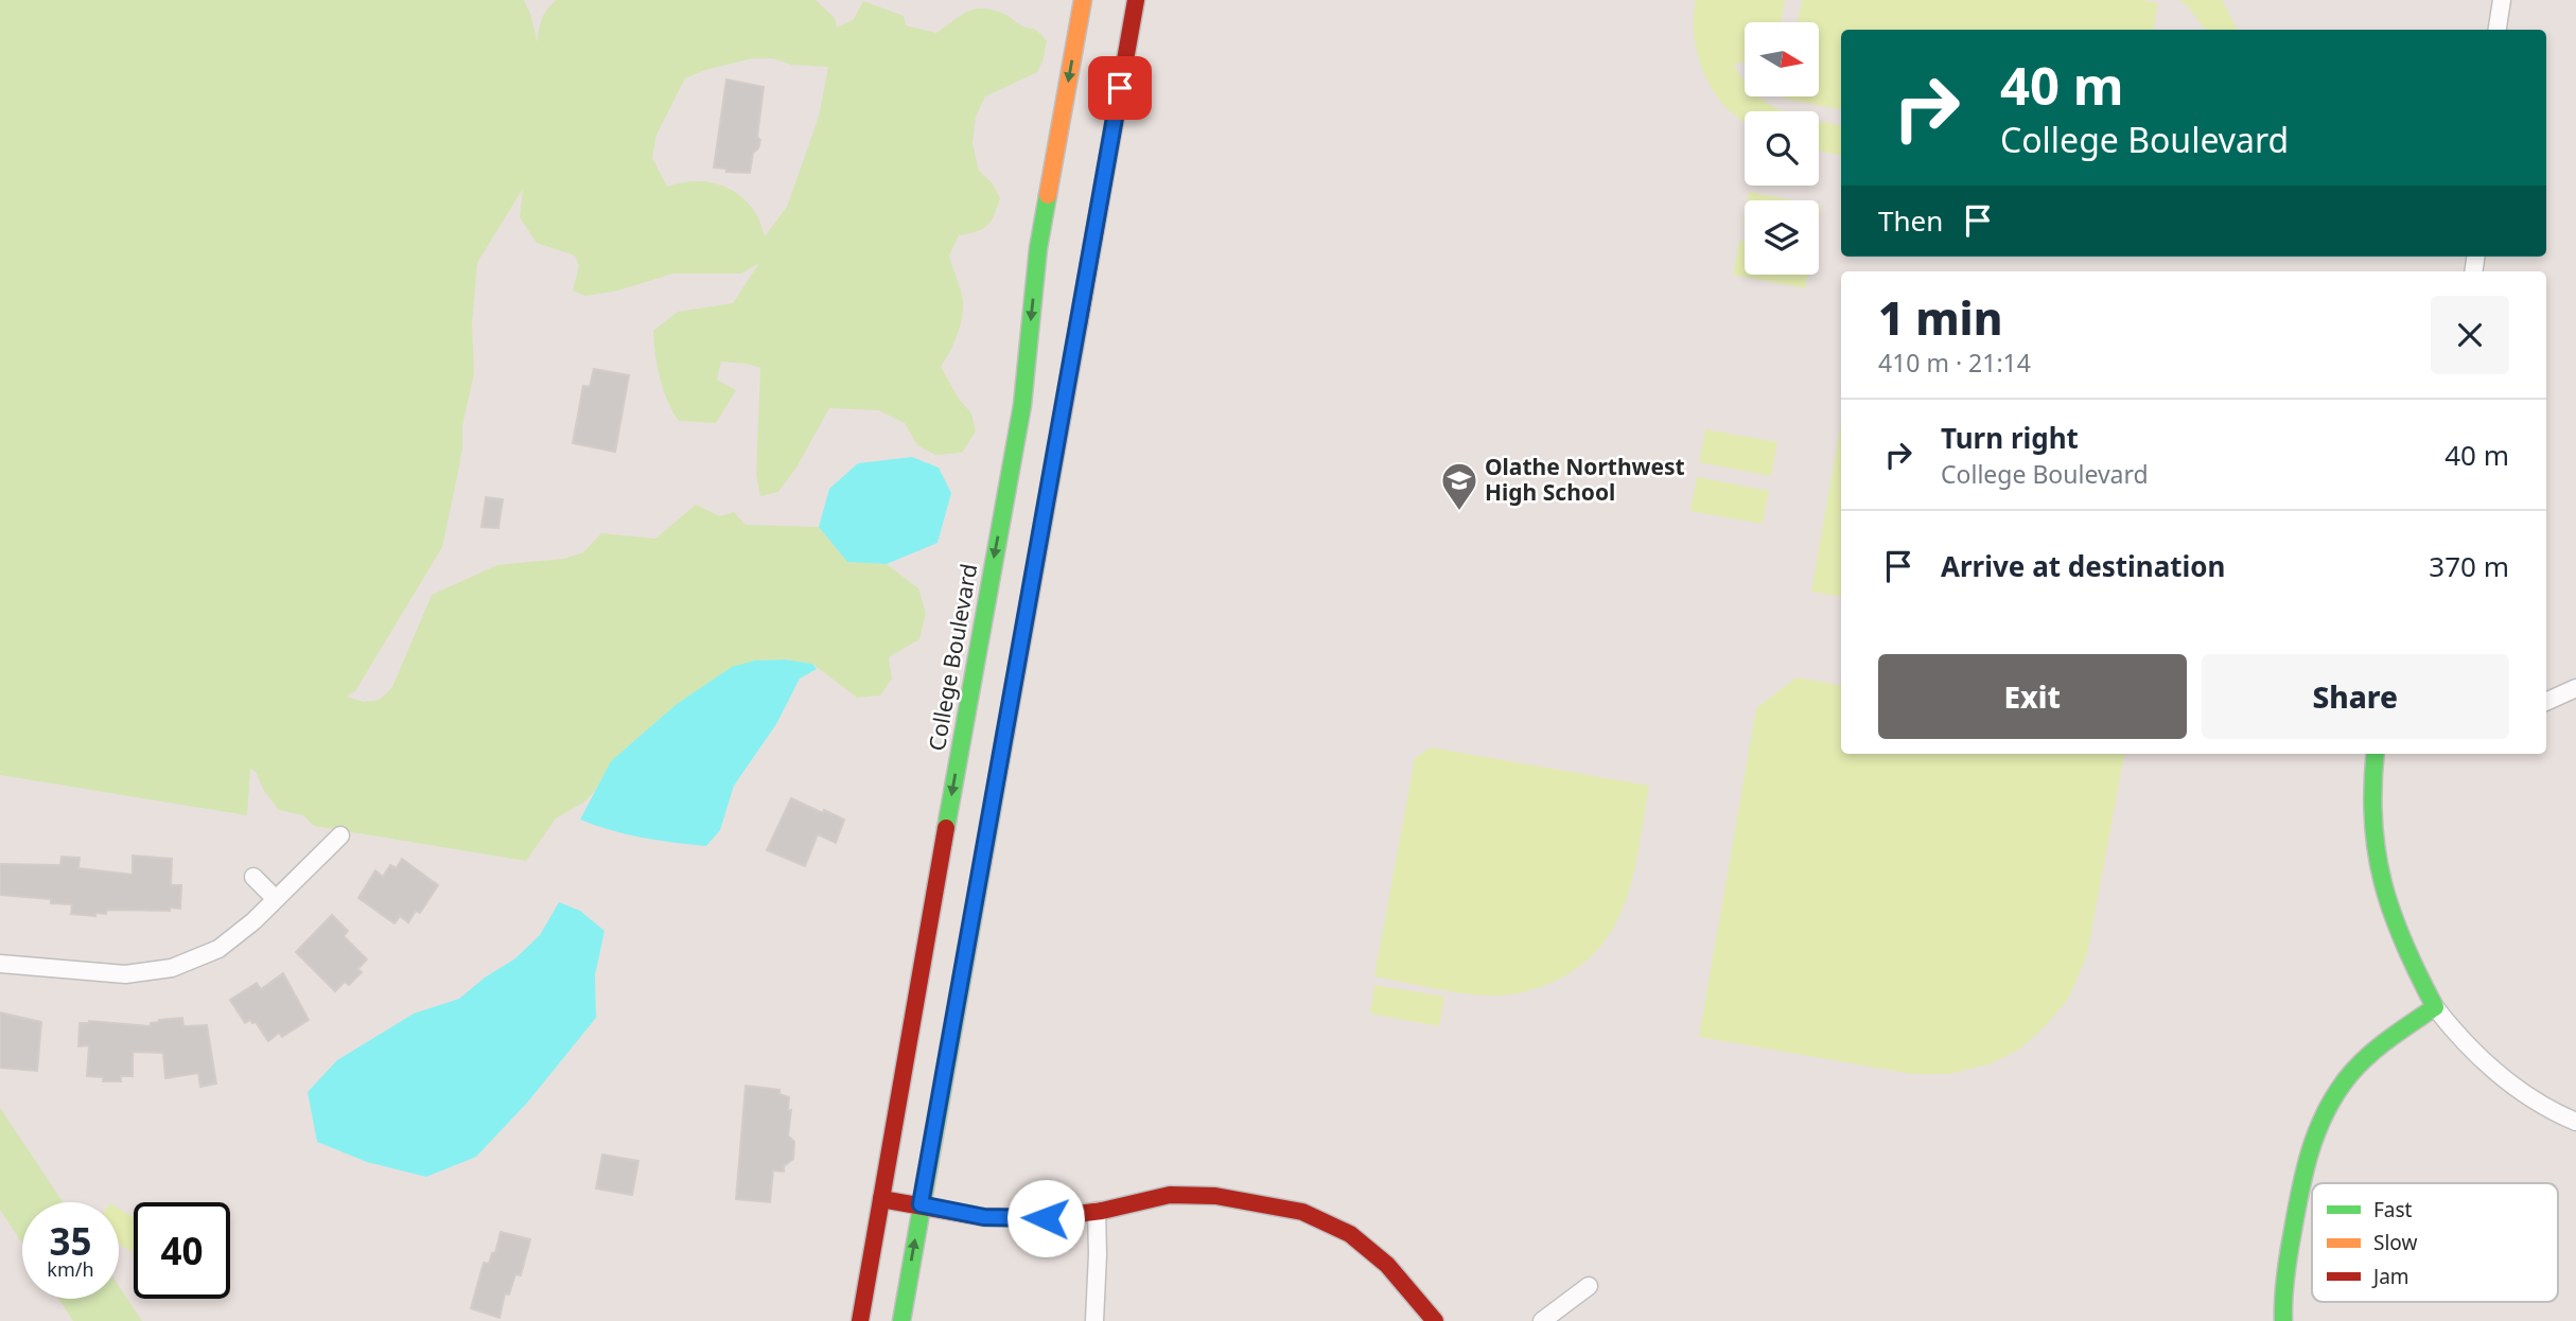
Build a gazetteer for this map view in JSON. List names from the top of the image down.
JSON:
{
  "streets": {
    "main road": ["College Boulevard"]
  },
  "places": {
    "school or university": ["Olathe Northwest High School"]
  },
  "legend": ["Fast", "Slow", "Jam"],
  "north": "right",
  "page": {
    "turn": ["40 m", "College Boulevard"],
    "then": "Then",
    "heading": ["1 min", "410 m · 21:14"],
    "list": [
      {
        "name": "Turn right",
        "note": "College Boulevard",
        "value": "40 m"
      },
      {
        "name": "Arrive at destination",
        "value": "370 m"
      }
    ],
    "buttons": ["Exit", "Share"],
    "speed": "35 km/h",
    "limit": "40"
  }
}
